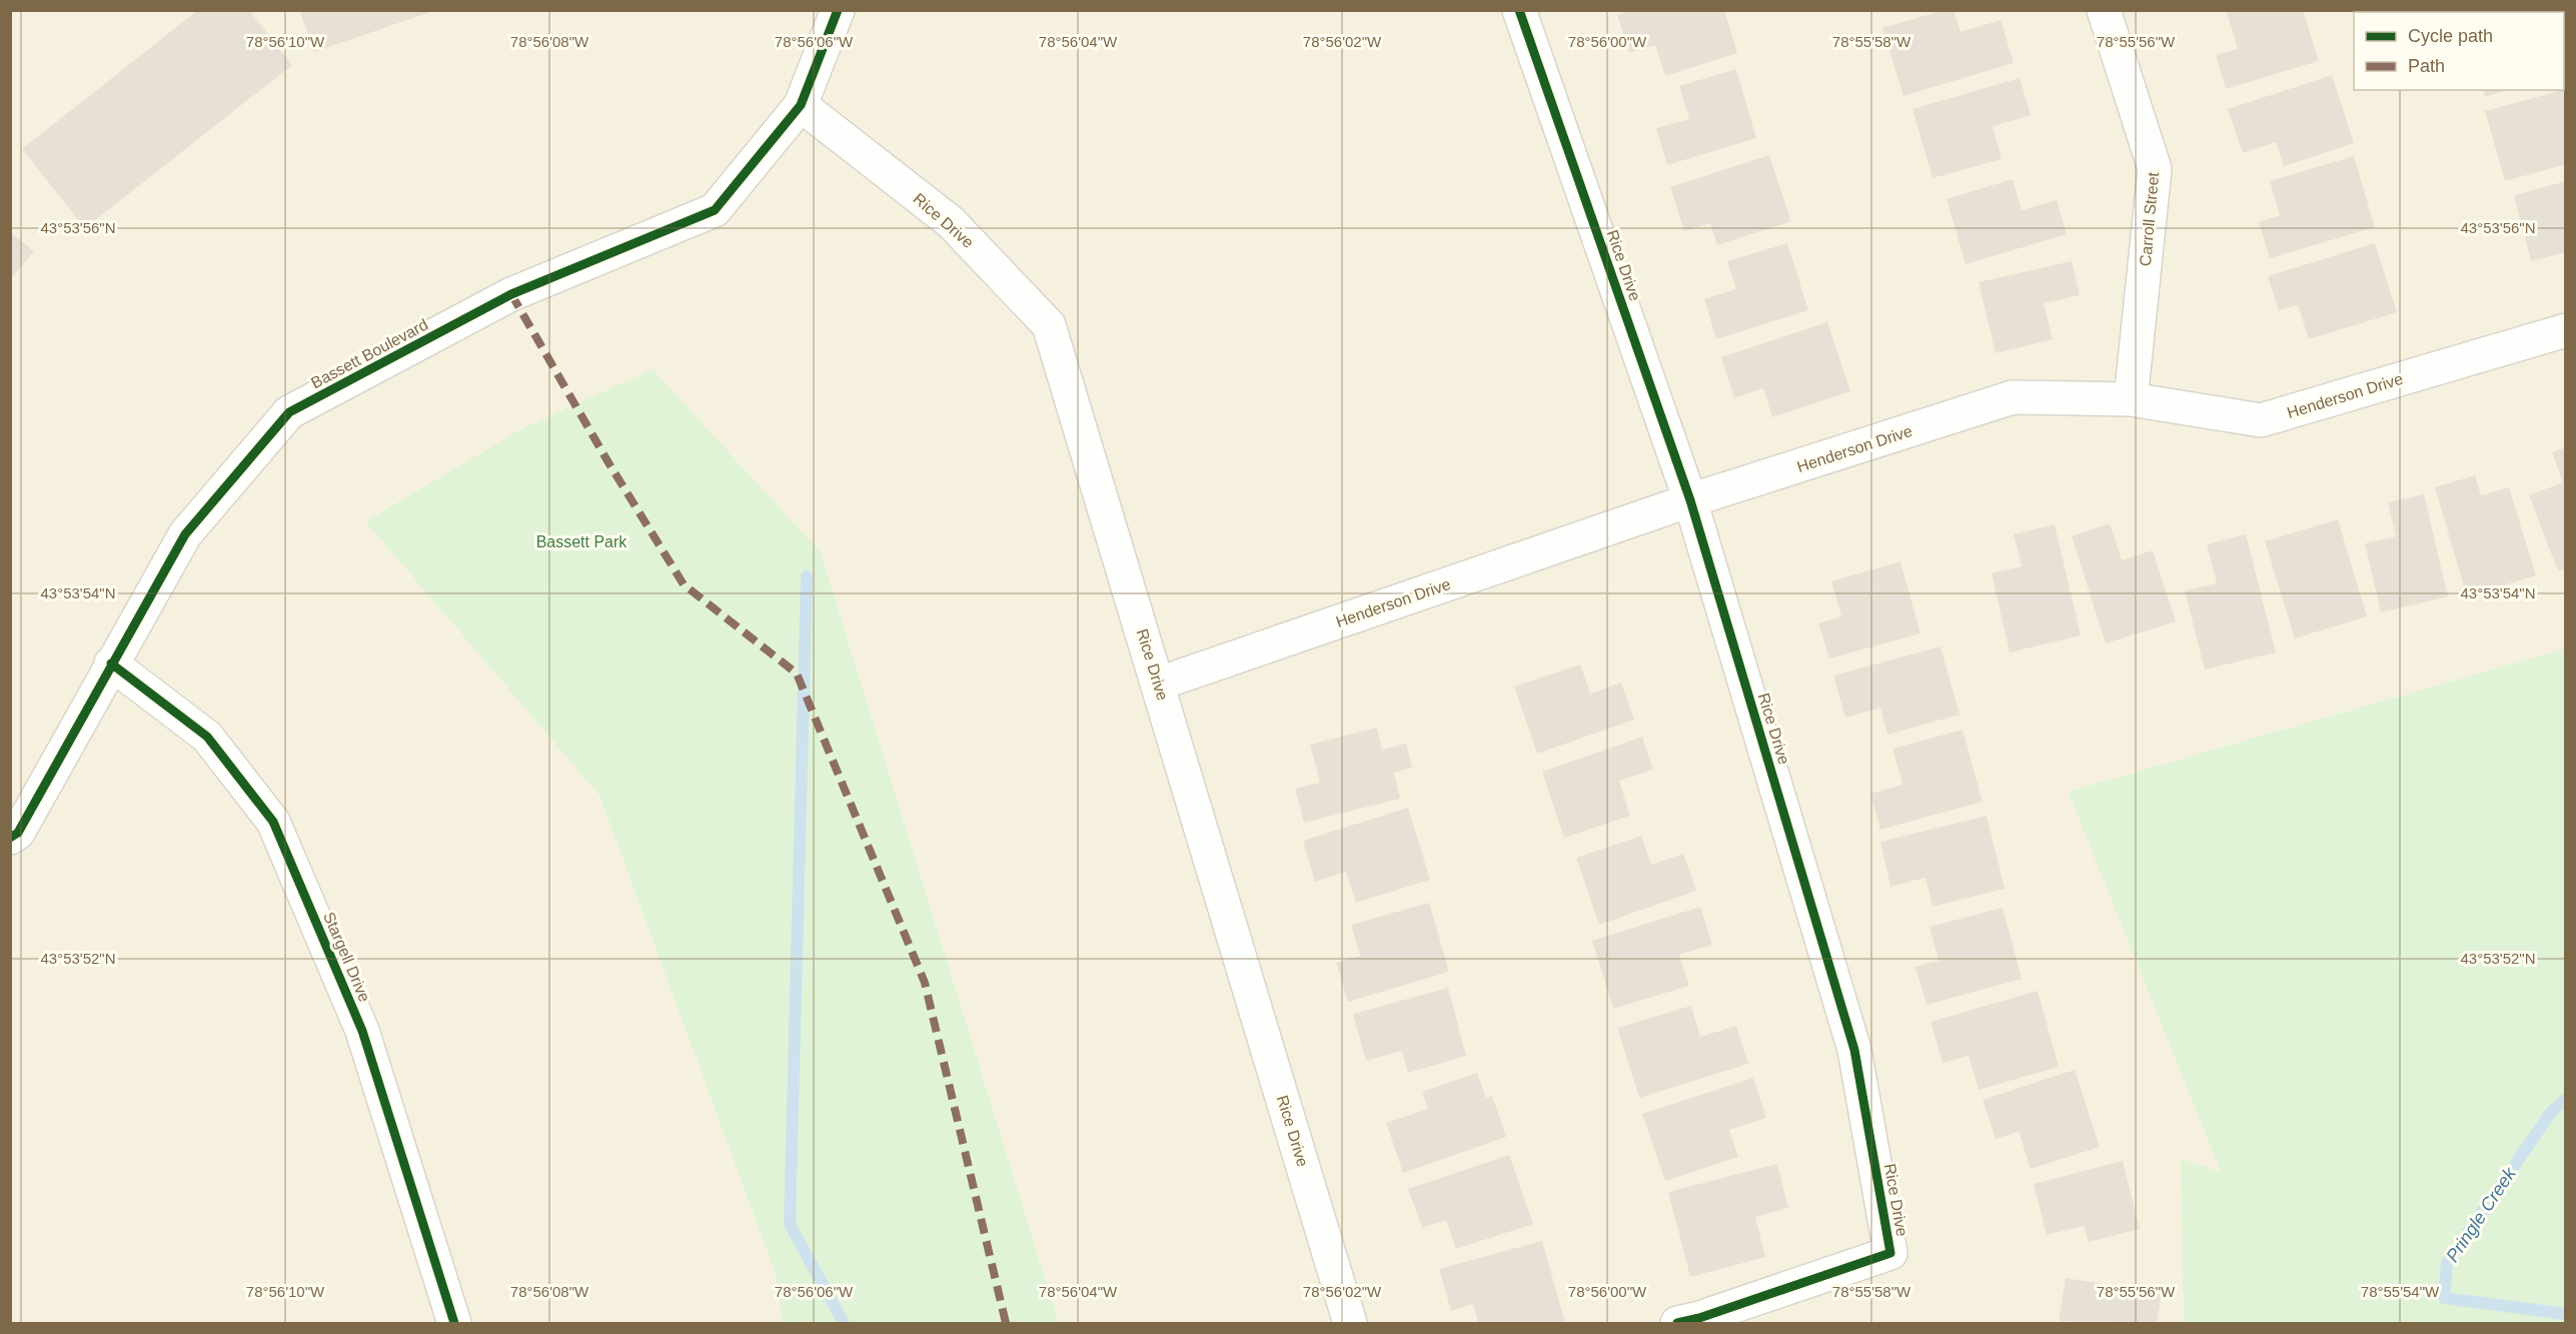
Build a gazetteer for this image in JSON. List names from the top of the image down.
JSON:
{
  "streets": {
    "street": [
      "Carroll Street",
      "Rice Drive",
      "Bassett Boulevard",
      "Henderson Drive",
      "Stargell Drive"
    ]
  },
  "crossings": [
    ["Carroll Street", "Henderson Drive"],
    ["Rice Drive", "Bassett Boulevard"],
    ["Rice Drive", "Henderson Drive"],
    ["Bassett Boulevard", "Stargell Drive"]
  ],
  "water": ["Pringle Creek"],
  "parks": ["Bassett Park"],
  "legend": ["Cycle path", "Path"],
  "coordinates": [
    "78°56'10\"W",
    "78°56'08\"W",
    "78°56'06\"W",
    "78°56'04\"W",
    "78°56'02\"W",
    "78°56'00\"W",
    "78°55'58\"W",
    "78°55'56\"W",
    "43°53'56\"N",
    "43°53'54\"N",
    "43°53'52\"N",
    "78°55'54\"W"
  ]
}
